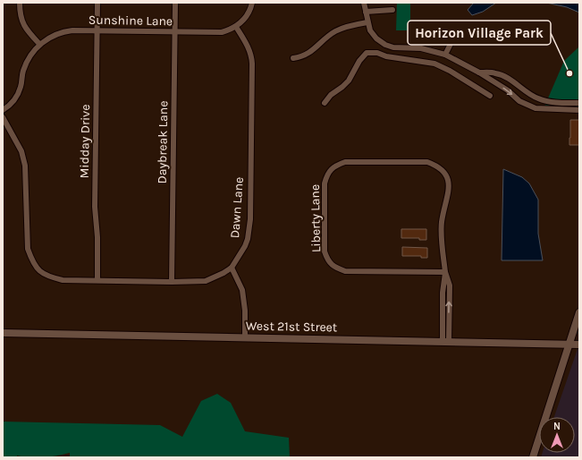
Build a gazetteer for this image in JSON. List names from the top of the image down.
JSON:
{
  "streets": {
    "street": [
      "Sunshine Lane",
      "Midday Drive",
      "Daybreak Lane",
      "Dawn Lane",
      "Liberty Lane",
      "West 21st Street"
    ]
  },
  "crossings": [
    ["Sunshine Lane", "Midday Drive"],
    ["Sunshine Lane", "Daybreak Lane"],
    ["Sunshine Lane", "Dawn Lane"],
    ["Midday Drive", "Dawn Lane"],
    ["Daybreak Lane", "Dawn Lane"],
    ["Liberty Lane", "West 21st Street"]
  ],
  "places": ["Horizon Village Park"],
  "north": "top"
}
